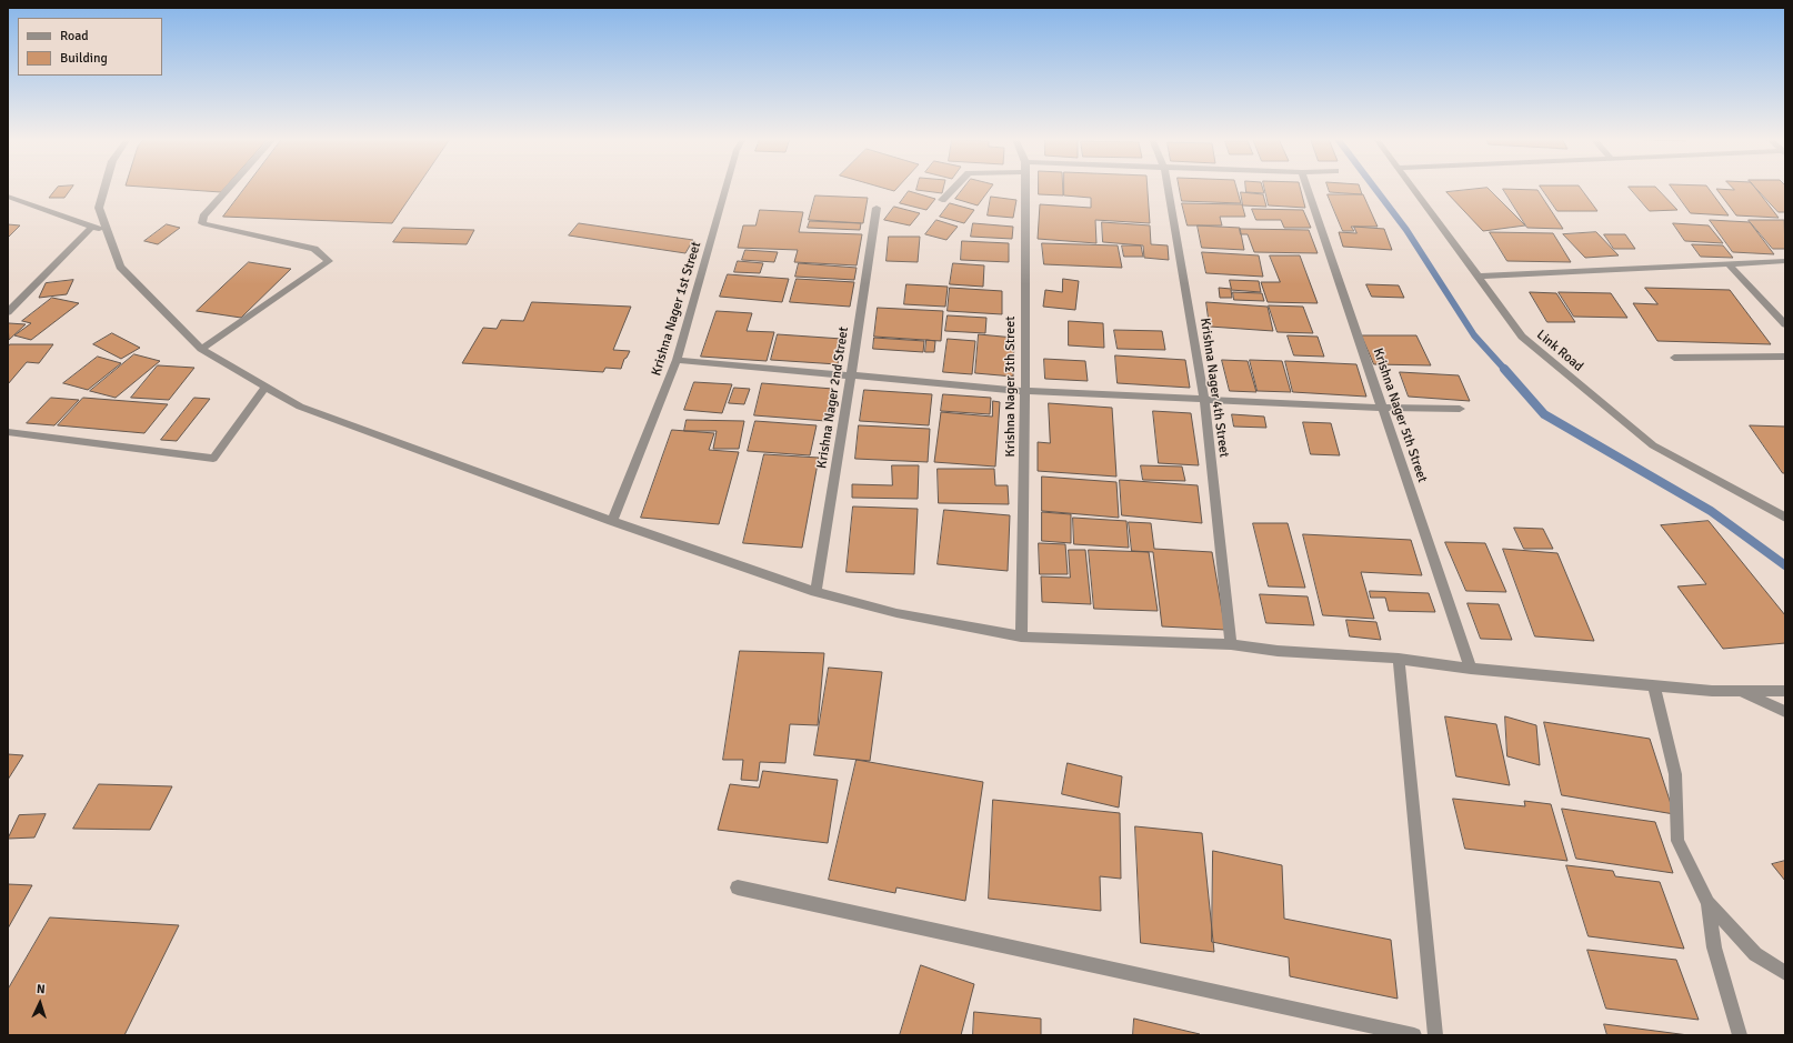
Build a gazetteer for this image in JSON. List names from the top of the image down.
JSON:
{
  "streets": {
    "street": [
      "Krishna Nager 1st Street",
      "Link Road",
      "Krishna Nager 3th Street",
      "Krishna Nager 4th Street",
      "Krishna Nager 2nd Street",
      "Krishna Nager 5th Street"
    ]
  },
  "legend": ["Road", "Building"],
  "north": "top"
}
